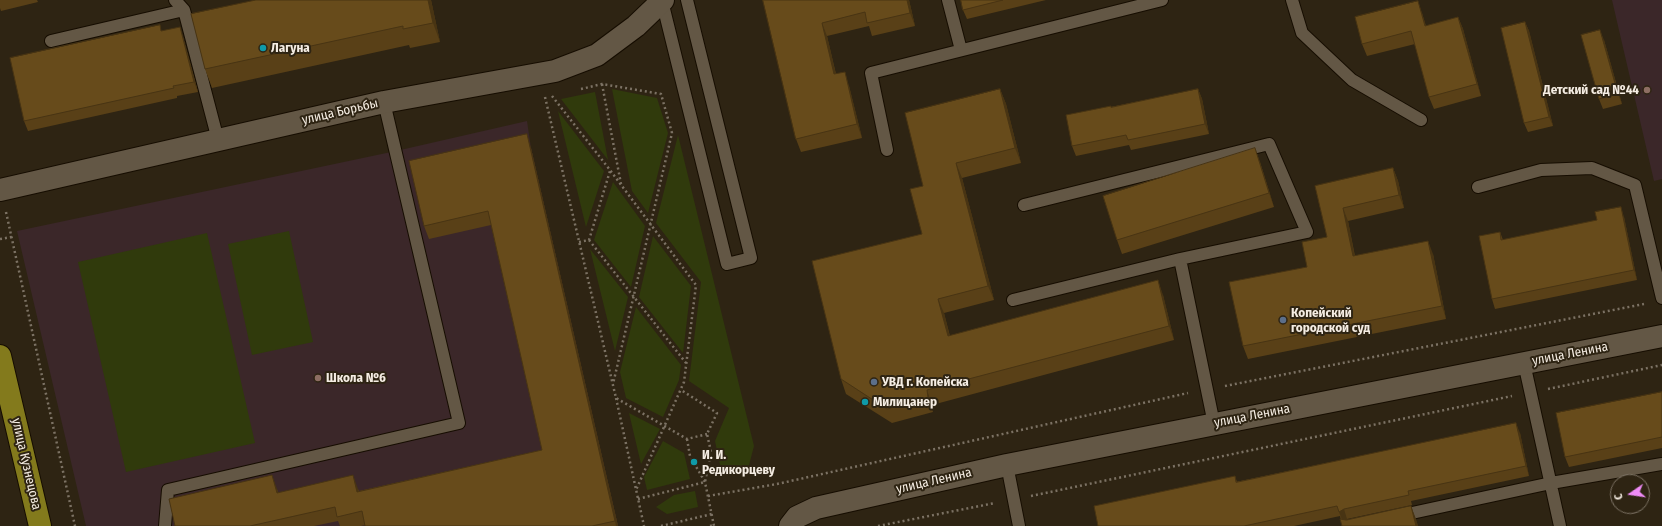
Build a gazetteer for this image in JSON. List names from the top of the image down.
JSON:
{
  "streets": {
    "main road": ["улица Кузнецова"],
    "street": ["улица Борьбы", "улица Ленина"]
  },
  "places": [
    "Лагуна",
    "Детский сад №44",
    "Копейский городской суд",
    "Школа №6",
    "УВД г. Копейска",
    "Милицанер",
    "И. И. Редикорцеву"
  ],
  "north": "left"
}
